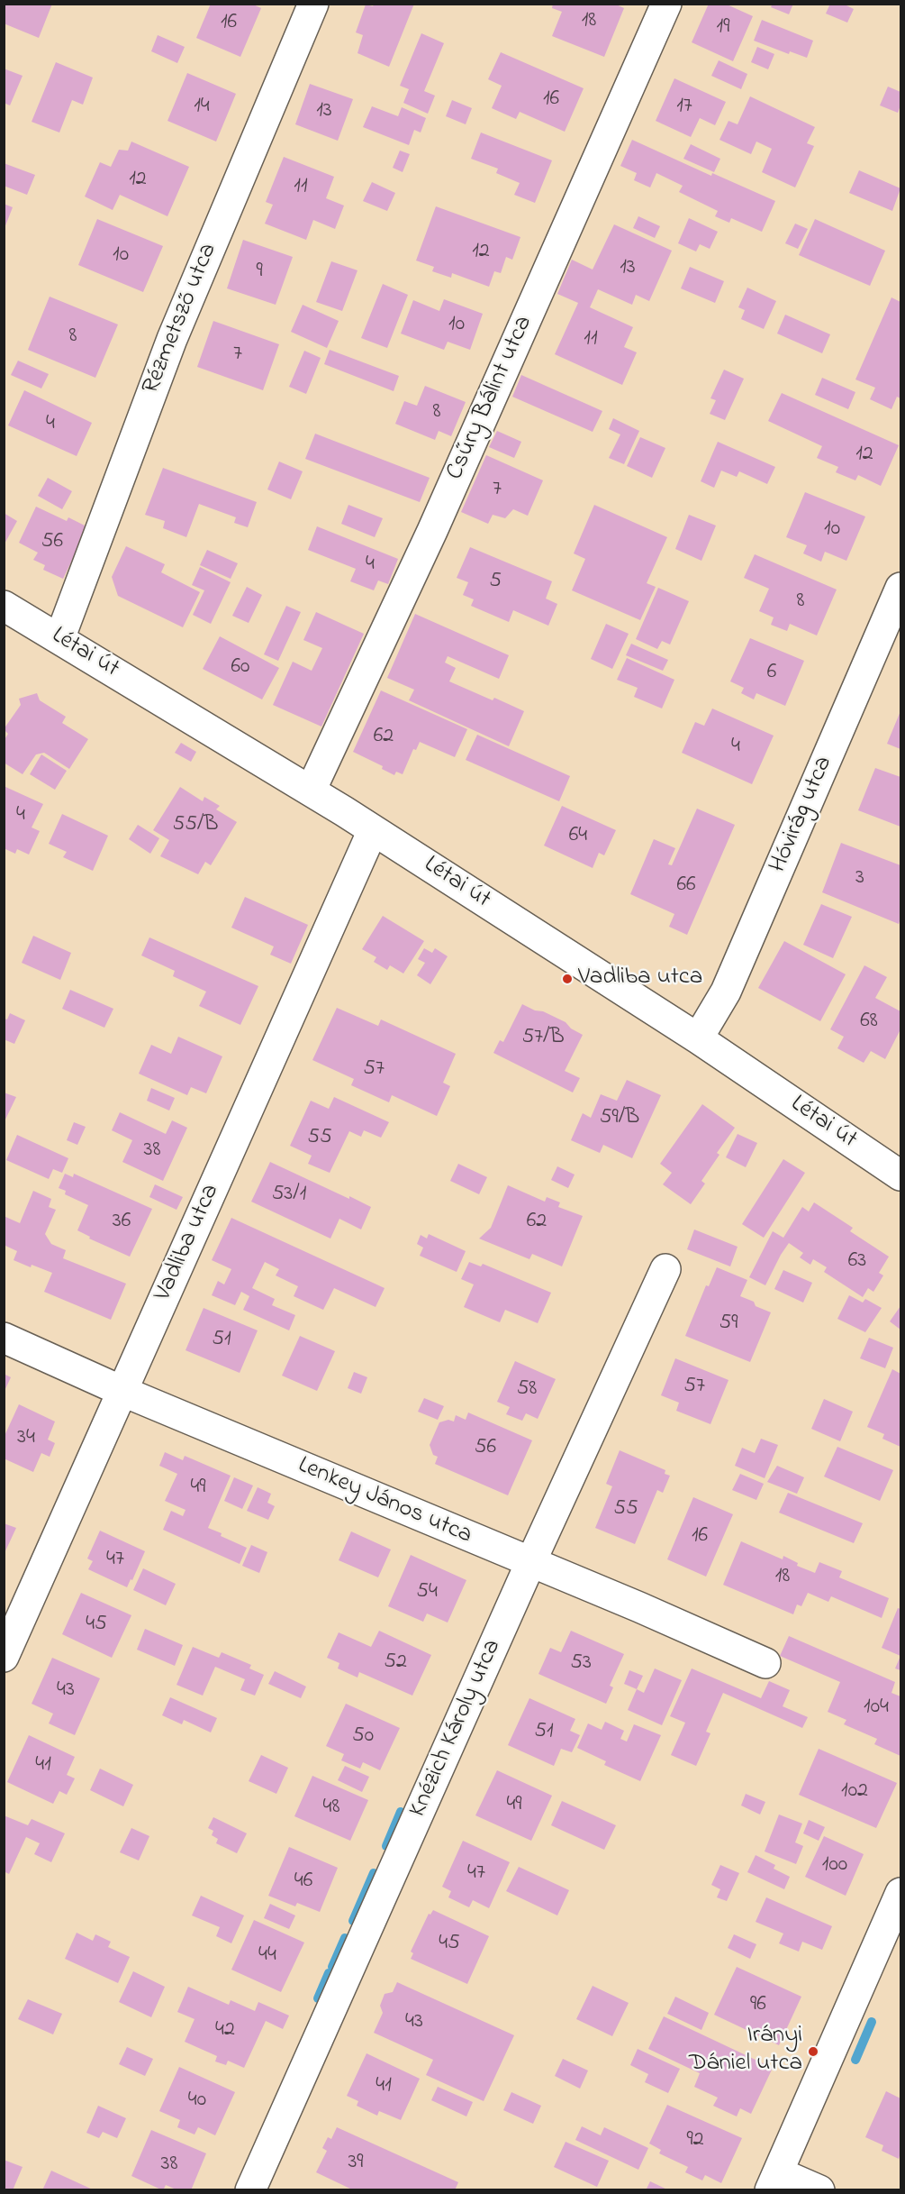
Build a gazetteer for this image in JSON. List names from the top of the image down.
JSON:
{
  "streets": {
    "street": [
      "Rézmetsző utca",
      "Csűry Bálint utca",
      "Létai út",
      "Hóvirág utca",
      "Vadliba utca",
      "Lenkey János utca",
      "Knézich Károly utca"
    ]
  },
  "crossings": [
    ["Rézmetsző utca", "Létai út"],
    ["Csűry Bálint utca", "Létai út"],
    ["Létai út", "Hóvirág utca"],
    ["Létai út", "Vadliba utca"],
    ["Vadliba utca", "Lenkey János utca"],
    ["Lenkey János utca", "Knézich Károly utca"]
  ],
  "places": ["Vadliba utca", "Irányi Dániel utca"],
  "house_numbers": [
    "18",
    "16",
    "19",
    "16",
    "14",
    "17",
    "13",
    "12",
    "11",
    "12",
    "10",
    "13",
    "9",
    "10",
    "8",
    "11",
    "7",
    "8",
    "4",
    "12",
    "7",
    "10",
    "56",
    "4",
    "5",
    "8",
    "60",
    "6",
    "62",
    "4",
    "4",
    "55/B",
    "64",
    "3",
    "66",
    "68",
    "57/B",
    "57",
    "59/B",
    "55",
    "38",
    "53/1",
    "36",
    "62",
    "63",
    "59",
    "51",
    "57",
    "58",
    "34",
    "56",
    "49",
    "55",
    "16",
    "47",
    "18",
    "54",
    "45",
    "52",
    "53",
    "43",
    "104",
    "51",
    "50",
    "41",
    "102",
    "49",
    "48",
    "100",
    "47",
    "46",
    "45",
    "44",
    "96",
    "43",
    "42",
    "41",
    "40",
    "92",
    "39",
    "38"
  ]
}
